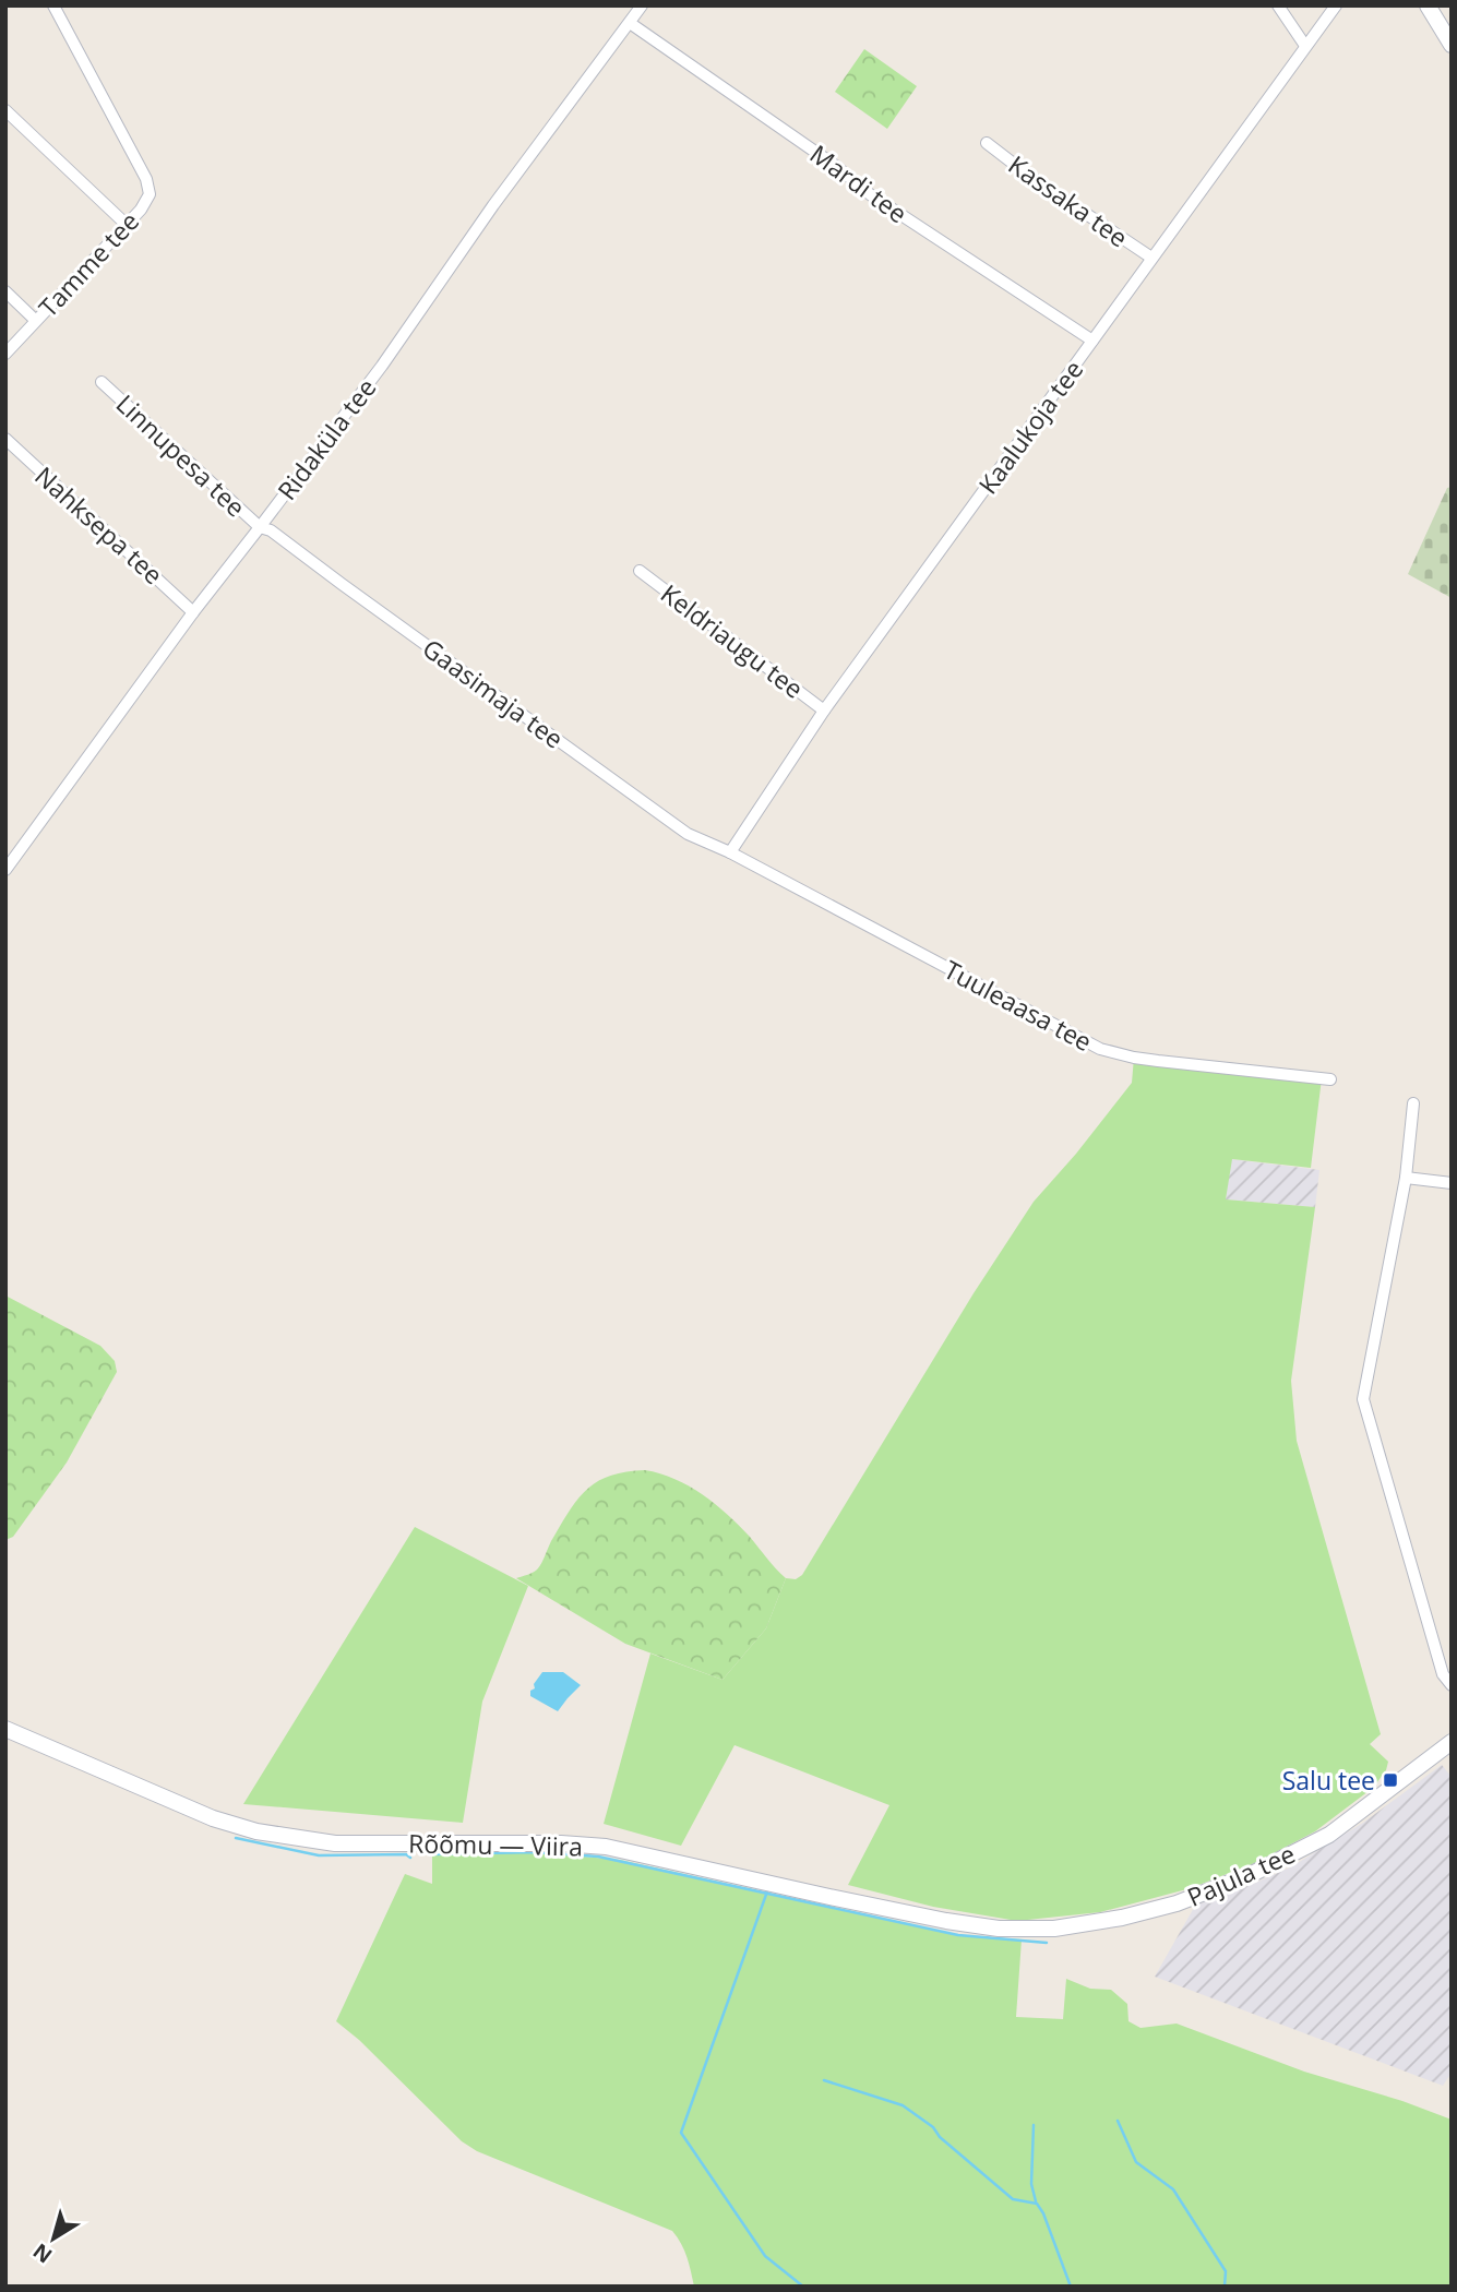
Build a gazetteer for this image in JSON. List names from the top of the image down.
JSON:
{
  "streets": {
    "street": [
      "Mardi tee",
      "Kassaka tee",
      "Tamme tee",
      "Kaalukoja tee",
      "Ridaküla tee",
      "Linnupesa tee",
      "Nahksepa tee",
      "Keldriaugu tee",
      "Gaasimaja tee",
      "Tuuleaasa tee",
      "Rõõmu — Viira",
      "Pajula tee"
    ]
  },
  "crossings": [
    ["Mardi tee", "Kaalukoja tee"],
    ["Mardi tee", "Ridaküla tee"],
    ["Kassaka tee", "Kaalukoja tee"],
    ["Kaalukoja tee", "Keldriaugu tee"],
    ["Kaalukoja tee", "Gaasimaja tee"],
    ["Kaalukoja tee", "Tuuleaasa tee"],
    ["Ridaküla tee", "Linnupesa tee"],
    ["Ridaküla tee", "Nahksepa tee"],
    ["Ridaküla tee", "Gaasimaja tee"],
    ["Linnupesa tee", "Gaasimaja tee"],
    ["Gaasimaja tee", "Tuuleaasa tee"],
    ["Rõõmu — Viira", "Pajula tee"]
  ],
  "places": {
    "transit": ["Salu tee"]
  },
  "north": "bottom left"
}
